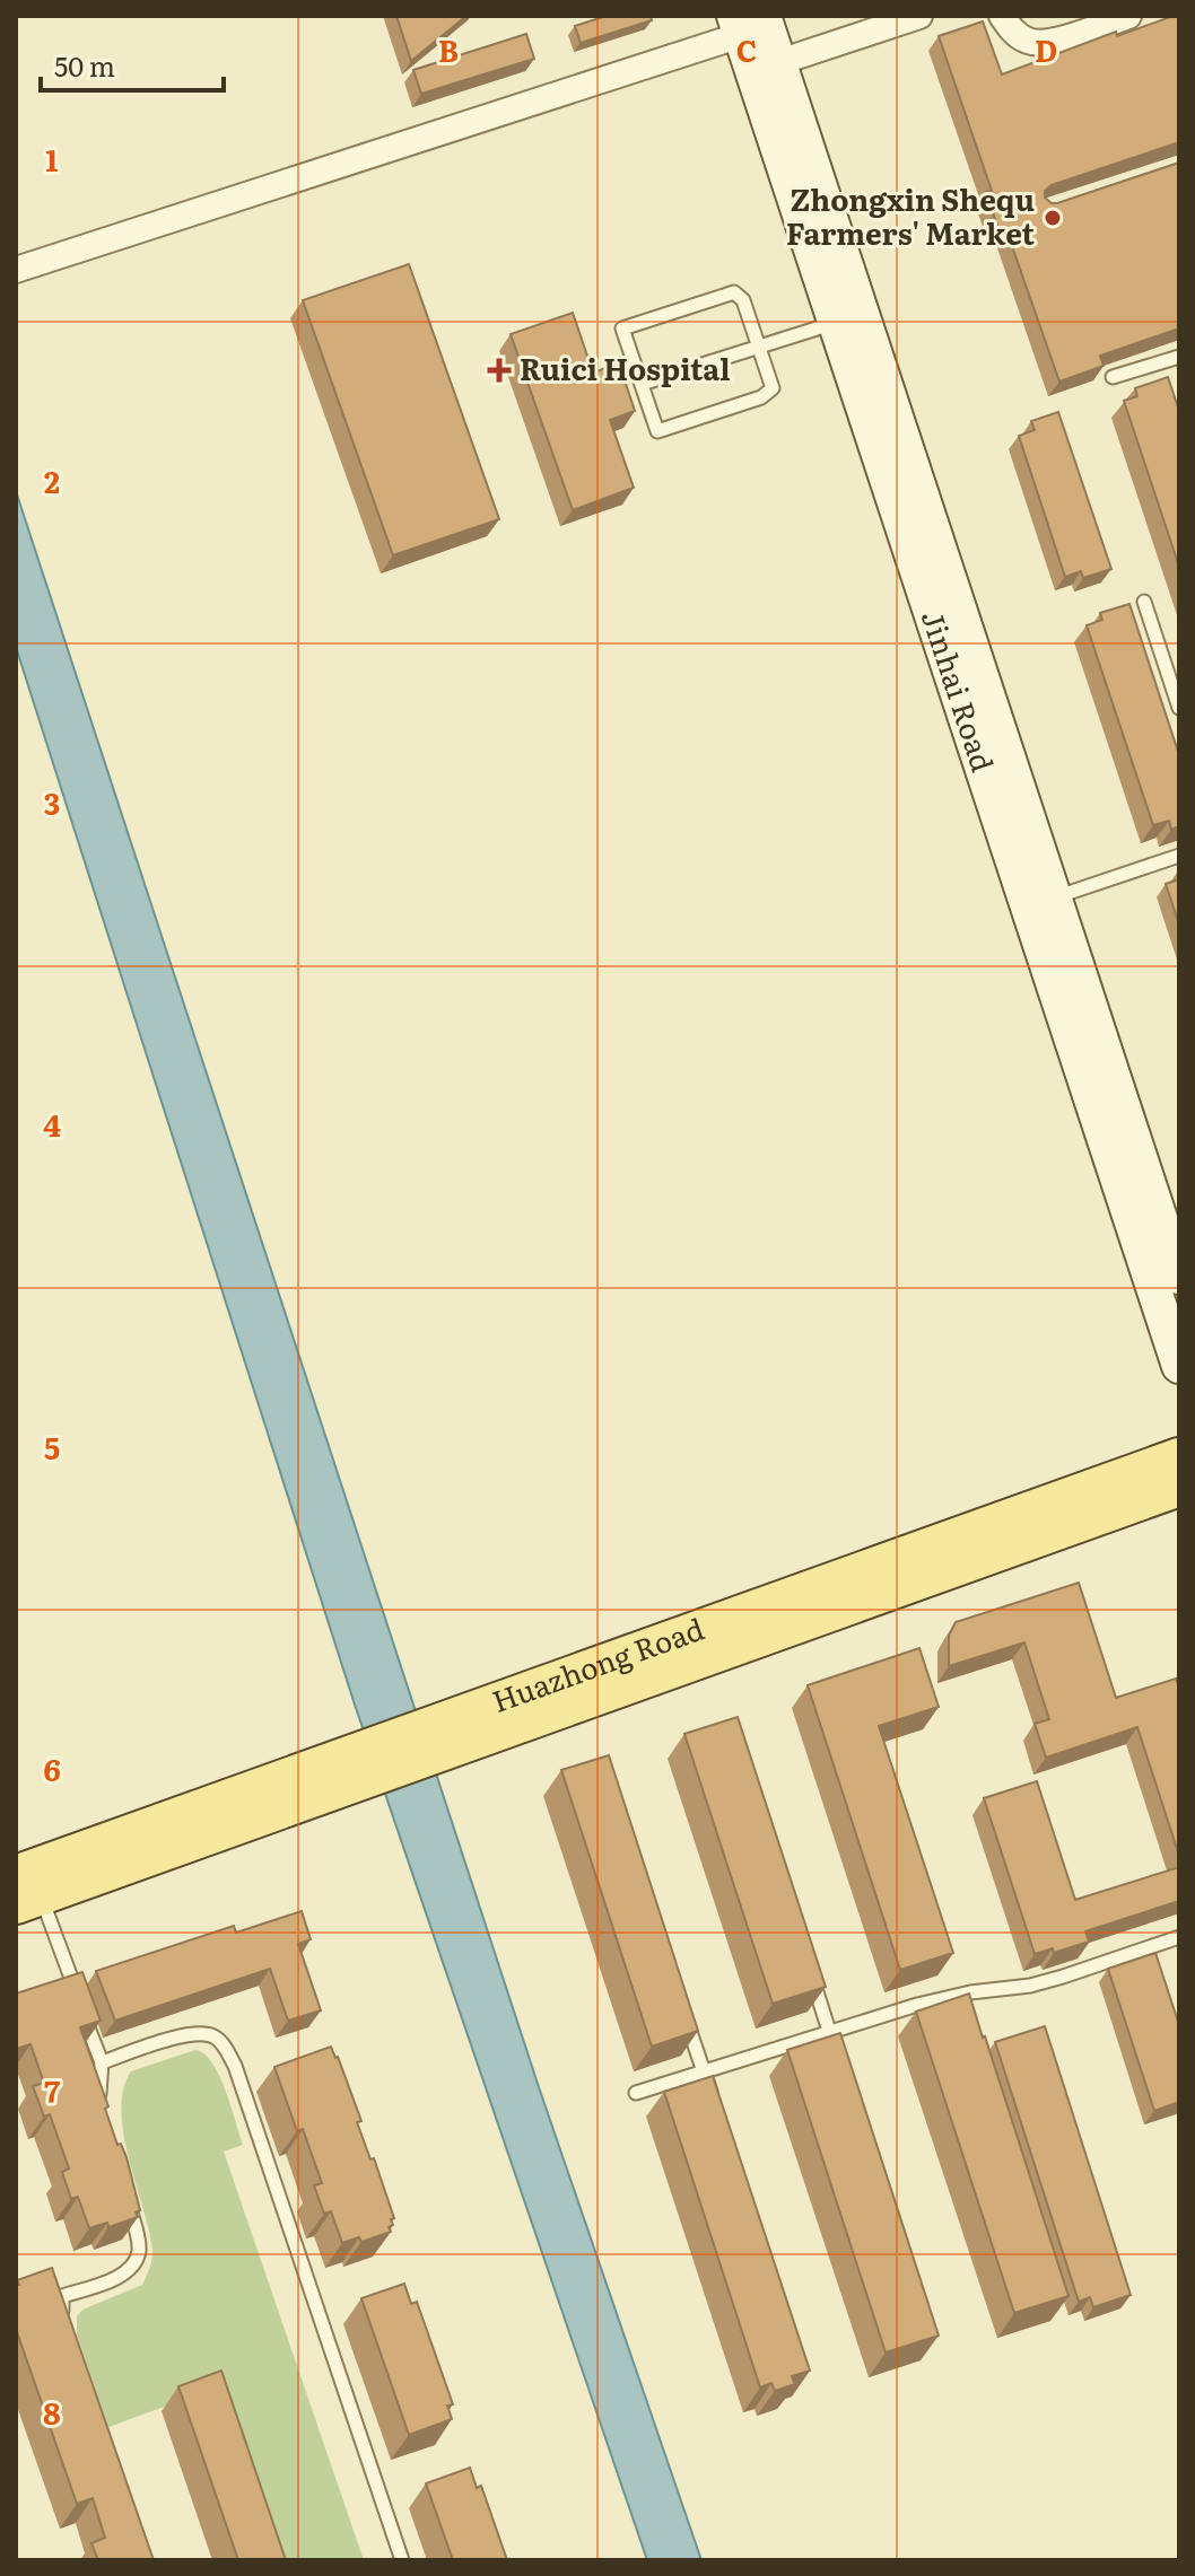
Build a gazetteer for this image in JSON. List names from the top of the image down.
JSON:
{
  "streets": {
    "main road": ["Jinhai Road", "Huazhong Road"]
  },
  "places": {
    "other": ["Zhongxin Shequ Farmers' Market"],
    "health": ["Ruici Hospital"]
  },
  "scale_bar": "50 m",
  "grid": {
    "columns": ["B", "C", "D"],
    "rows": [
      "1",
      "2",
      "3",
      "4",
      "5",
      "6",
      "7",
      "8"
    ]
  }
}
